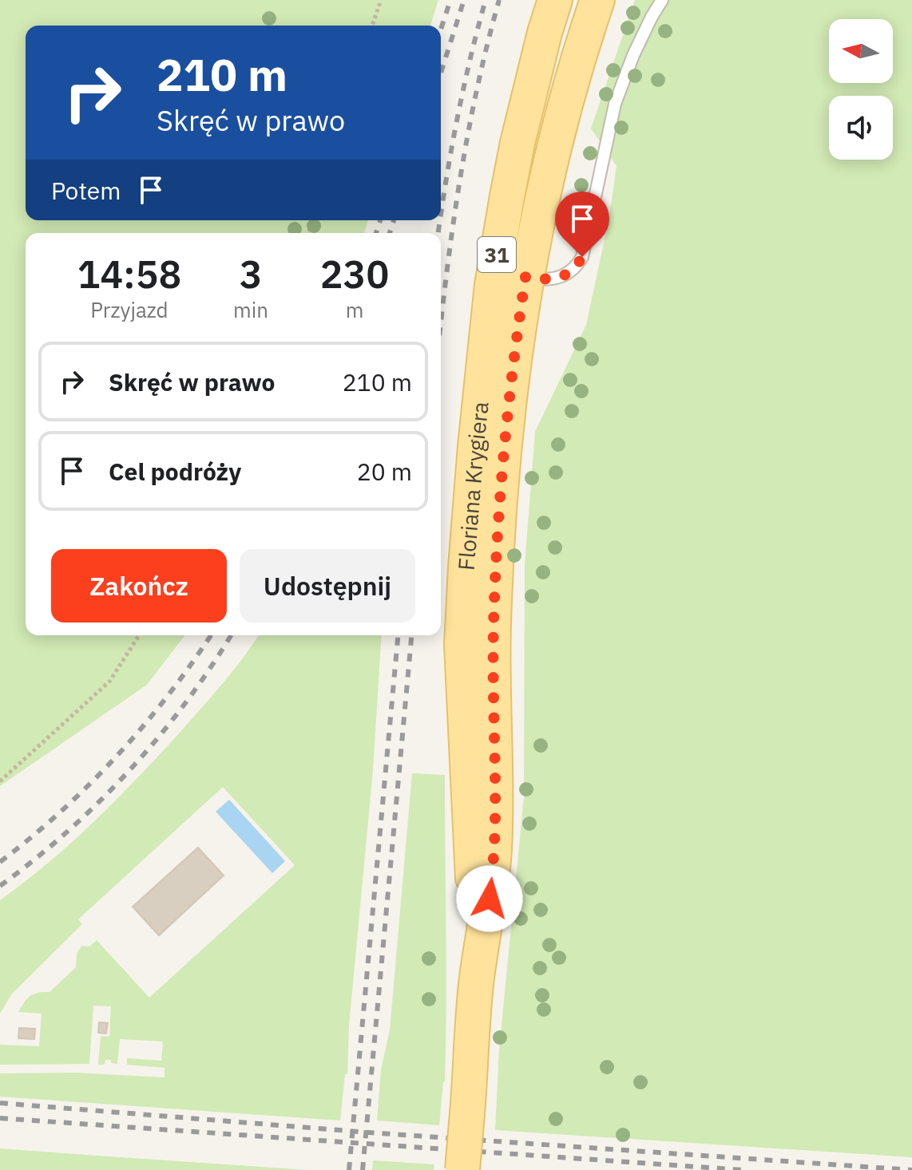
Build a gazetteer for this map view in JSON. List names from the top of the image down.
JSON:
{
  "streets": {
    "main road": ["31", "Floriana Krygiera"]
  },
  "north": "left",
  "page": {
    "turn": ["210 m", "Skręć w prawo"],
    "then": "Potem",
    "eta": [
      "14:58",
      "Przyjazd",
      "3",
      "min",
      "230",
      "m"
    ],
    "list": [
      {
        "name": "Skręć w prawo",
        "value": "210 m"
      },
      {
        "name": "Cel podróży",
        "value": "20 m"
      }
    ],
    "buttons": ["Zakończ", "Udostępnij"]
  }
}
